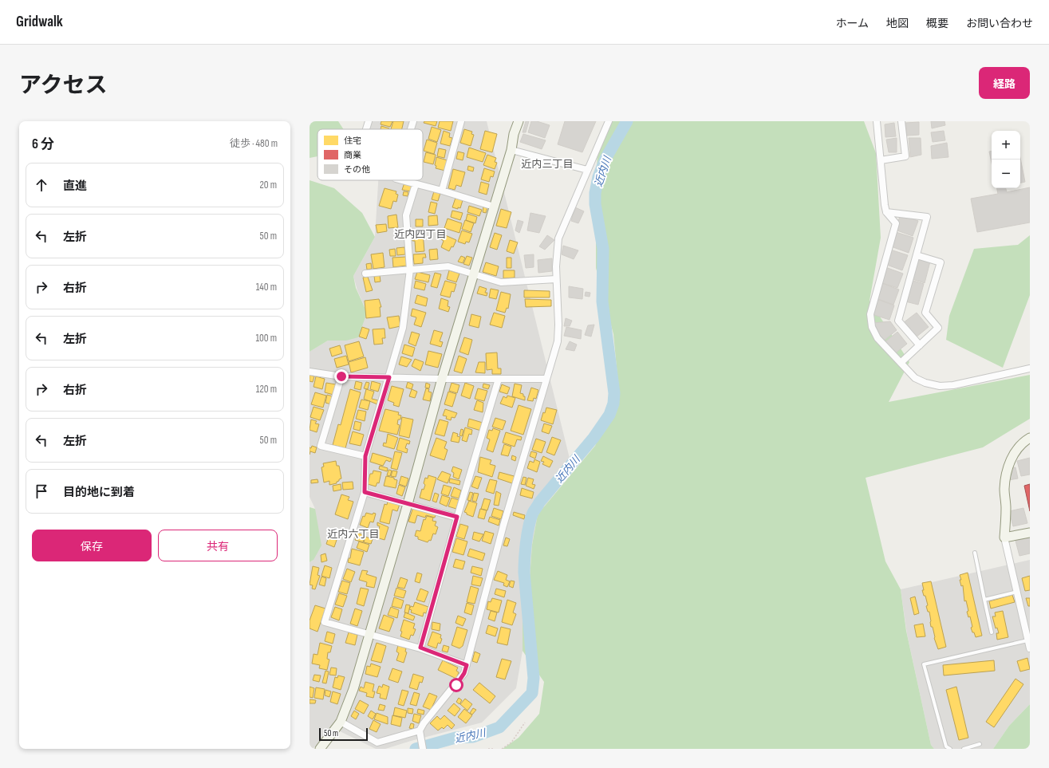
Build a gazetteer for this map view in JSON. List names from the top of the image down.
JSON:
{
  "districts": ["近内三丁目", "近内四丁目", "近内六丁目"],
  "water": ["近内川"],
  "legend": ["住宅", "商業", "その他"],
  "scale_bar": "50 m",
  "page": {
    "header": "Gridwalk",
    "nav": [
      "ホーム",
      "地図",
      "概要",
      "お問い合わせ"
    ],
    "title": "アクセス",
    "buttons": [
      "経路",
      ["保存", "共有"]
    ],
    "heading": ["6 分", "徒歩 · 480 m"],
    "map_buttons": ["+", "−"],
    "list": [
      ["直進", "20 m"],
      ["左折", "50 m"],
      ["右折", "140 m"],
      ["左折", "100 m"],
      ["右折", "120 m"],
      ["左折", "50 m"],
      "目的地に到着"
    ],
    "scale": "50 m"
  }
}
